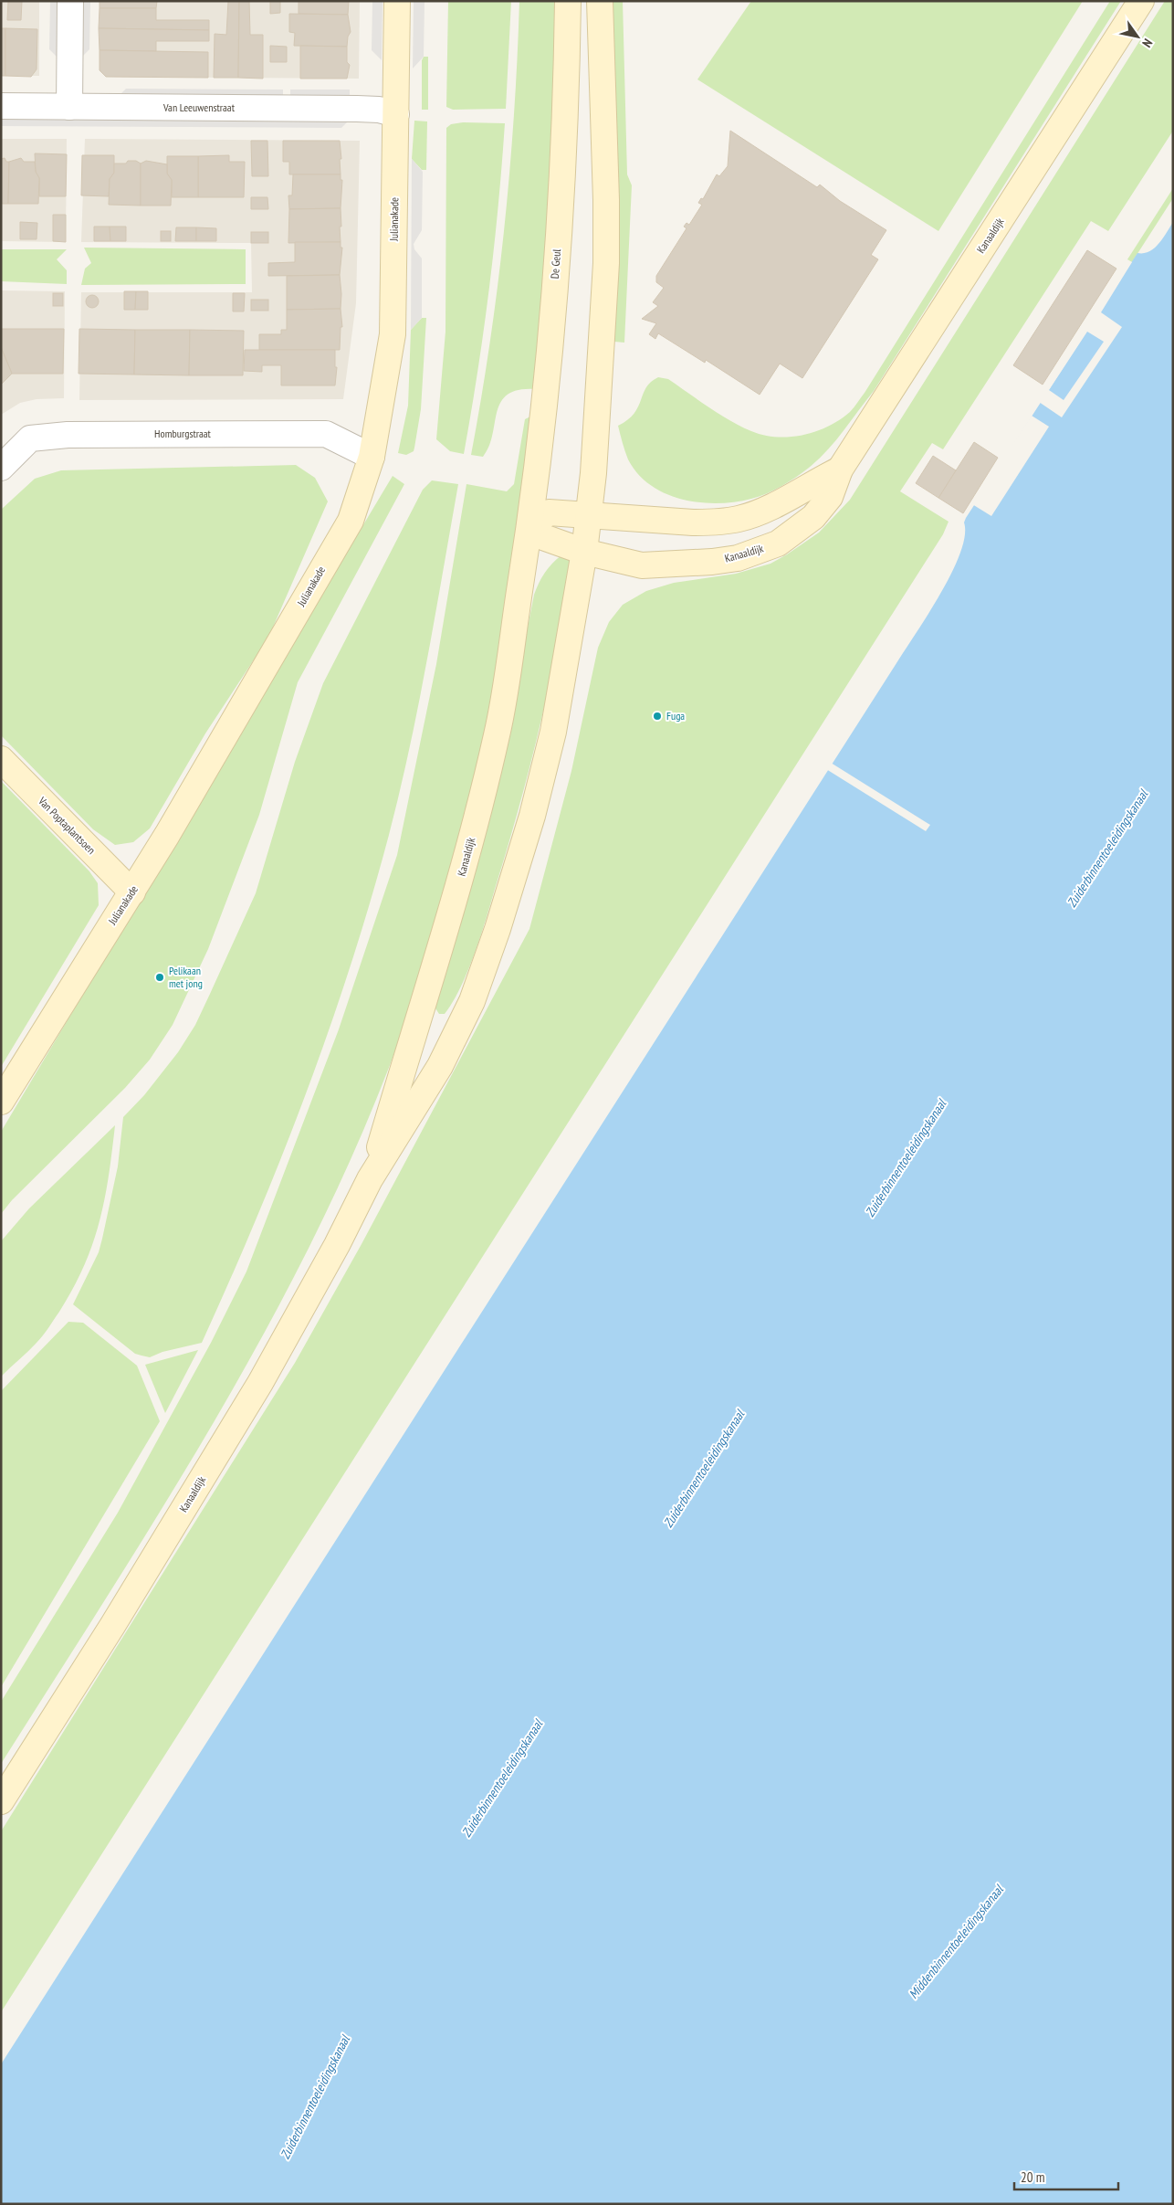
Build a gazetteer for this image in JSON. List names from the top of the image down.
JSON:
{
  "streets": {
    "main road": [
      "Julianakade",
      "Kanaaldijk",
      "De Geul",
      "Van Poptaplantsoen"
    ],
    "street": ["Van Leeuwenstraat", "Homburgstraat"]
  },
  "crossings": [
    ["Van Leeuwenstraat", "Julianakade"],
    ["Julianakade", "Homburgstraat"],
    ["Julianakade", "Van Poptaplantsoen"],
    ["Kanaaldijk", "De Geul"]
  ],
  "water": ["Zuiderbinnentoeleidingskanaal", "Middenbinnentoeleidingskanaal"],
  "places": ["Fuga", "Pelikaan met jong"],
  "scale_bar": "20 m",
  "north": "bottom right"
}
